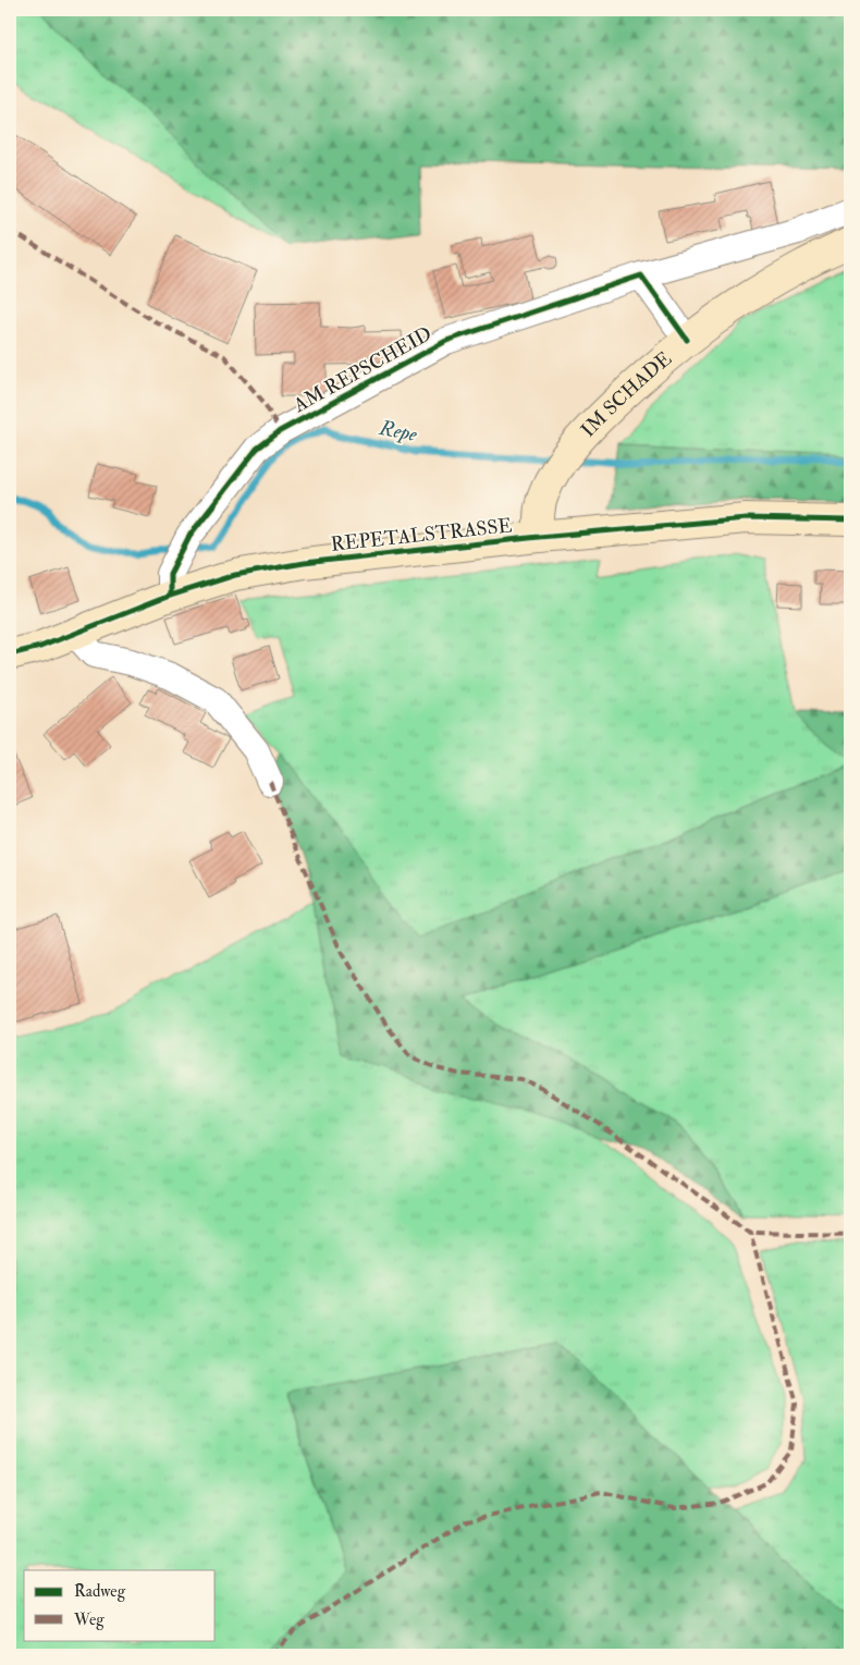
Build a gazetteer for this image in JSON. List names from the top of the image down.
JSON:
{
  "streets": {
    "main road": ["IM SCHADE", "REPETALSTRASSE"],
    "street": ["AM REPSCHEID"]
  },
  "crossings": [
    ["AM REPSCHEID", "REPETALSTRASSE"],
    ["IM SCHADE", "REPETALSTRASSE"]
  ],
  "water": ["Repe"],
  "legend": ["Radweg", "Weg"]
}
